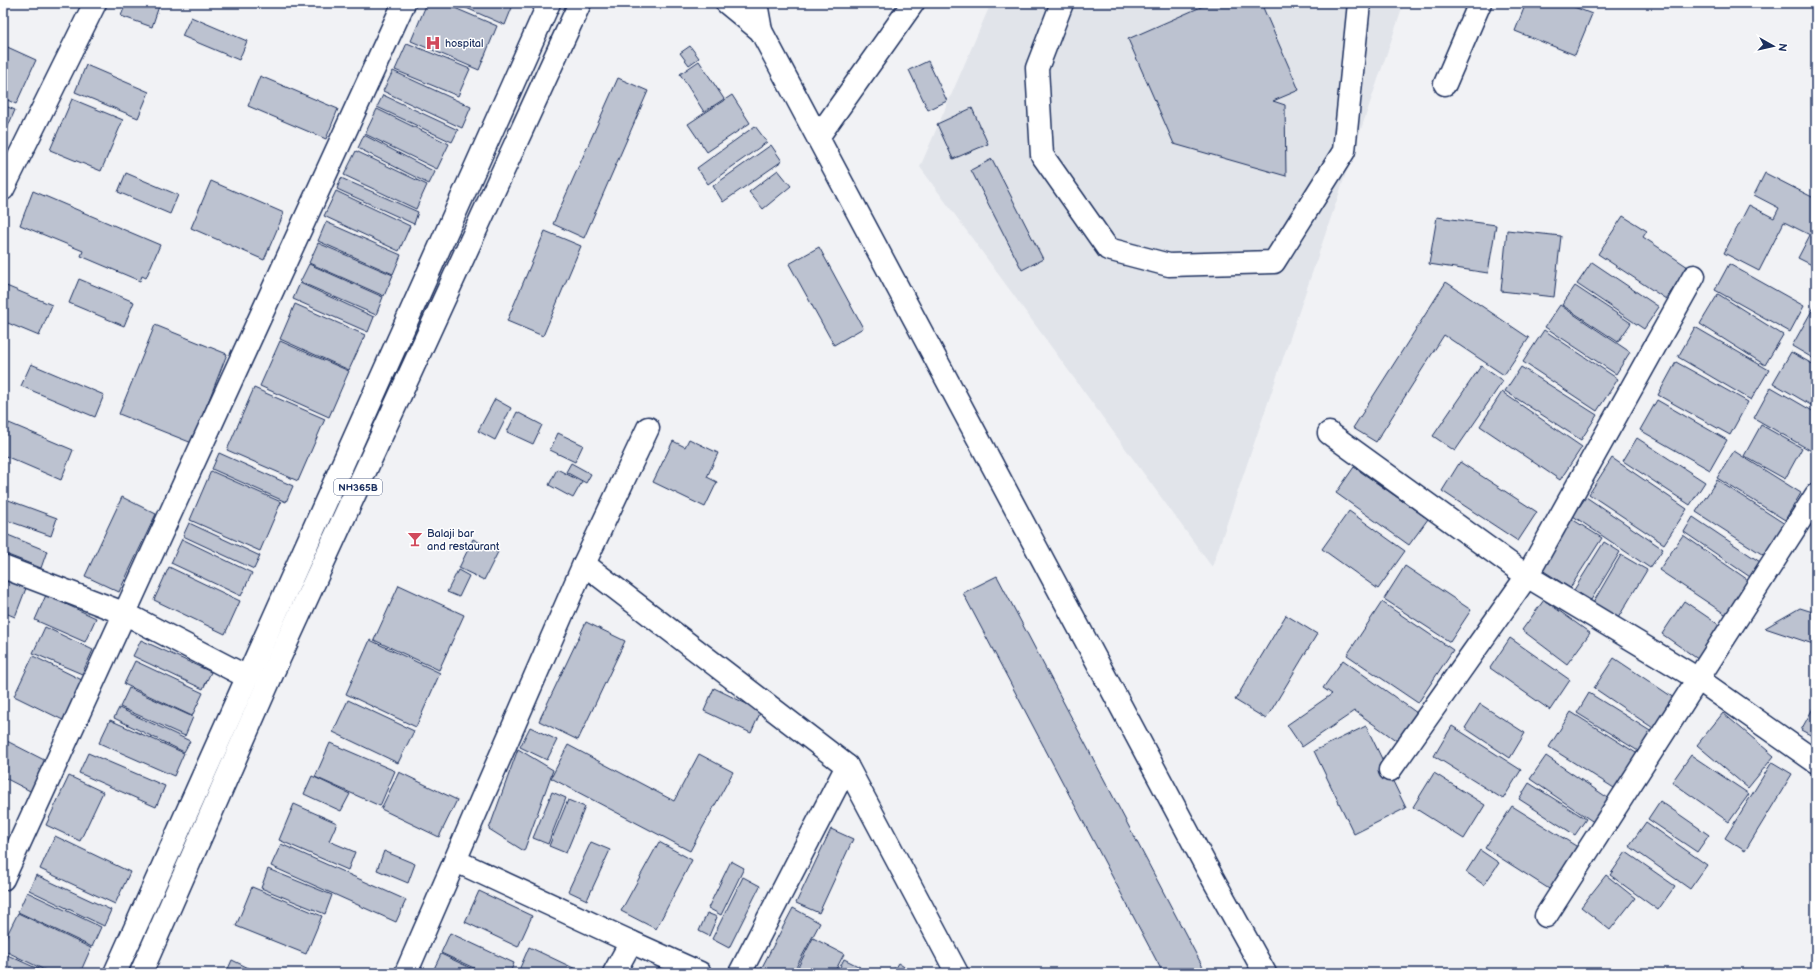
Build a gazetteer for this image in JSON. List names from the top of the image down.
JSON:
{
  "streets": {
    "main road": ["NH365B"]
  },
  "places": {
    "hospital": ["hospital"],
    "bar": ["Balaji bar and restaurant"]
  },
  "north": "right"
}
